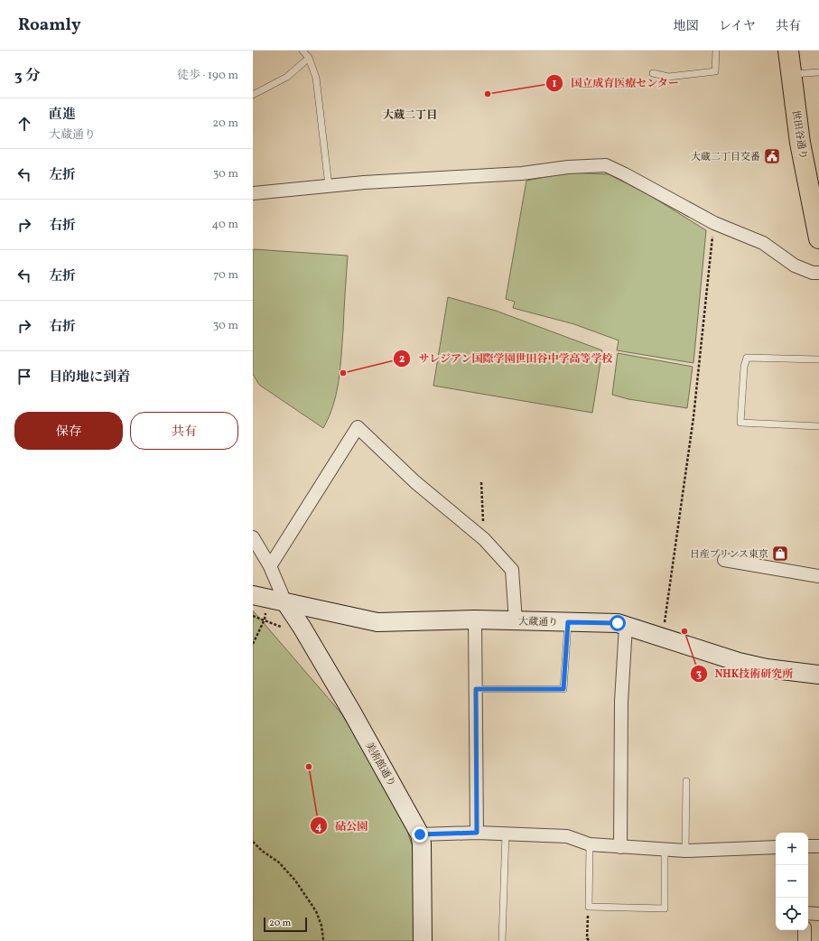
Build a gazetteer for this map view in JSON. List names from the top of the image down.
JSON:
{
  "streets": {
    "main road": ["世田谷通り"],
    "street": ["大蔵通り", "美術館通り"]
  },
  "crossings": [
    ["大蔵通り", "美術館通り"]
  ],
  "districts": ["大蔵二丁目"],
  "places": {
    "other": [
      "国立成育医療センター",
      "サレジアン国際学園世田谷中学高等学校",
      "NHK技術研究所",
      "砧公園"
    ],
    "public building": ["大蔵二丁目交番"],
    "shop": ["日産プリンス東京"]
  },
  "scale_bar": "20 m",
  "page": {
    "header": "Roamly",
    "nav": ["地図", "レイヤ", "共有"],
    "heading": ["3 分", "徒歩 · 190 m"],
    "list": [
      ["直進", "大蔵通り", "20 m"],
      ["左折", "30 m"],
      ["右折", "40 m"],
      ["左折", "70 m"],
      ["右折", "30 m"],
      "目的地に到着"
    ],
    "buttons": ["保存", "共有"],
    "map_buttons": ["+", "−"],
    "scale": "20 m"
  }
}
